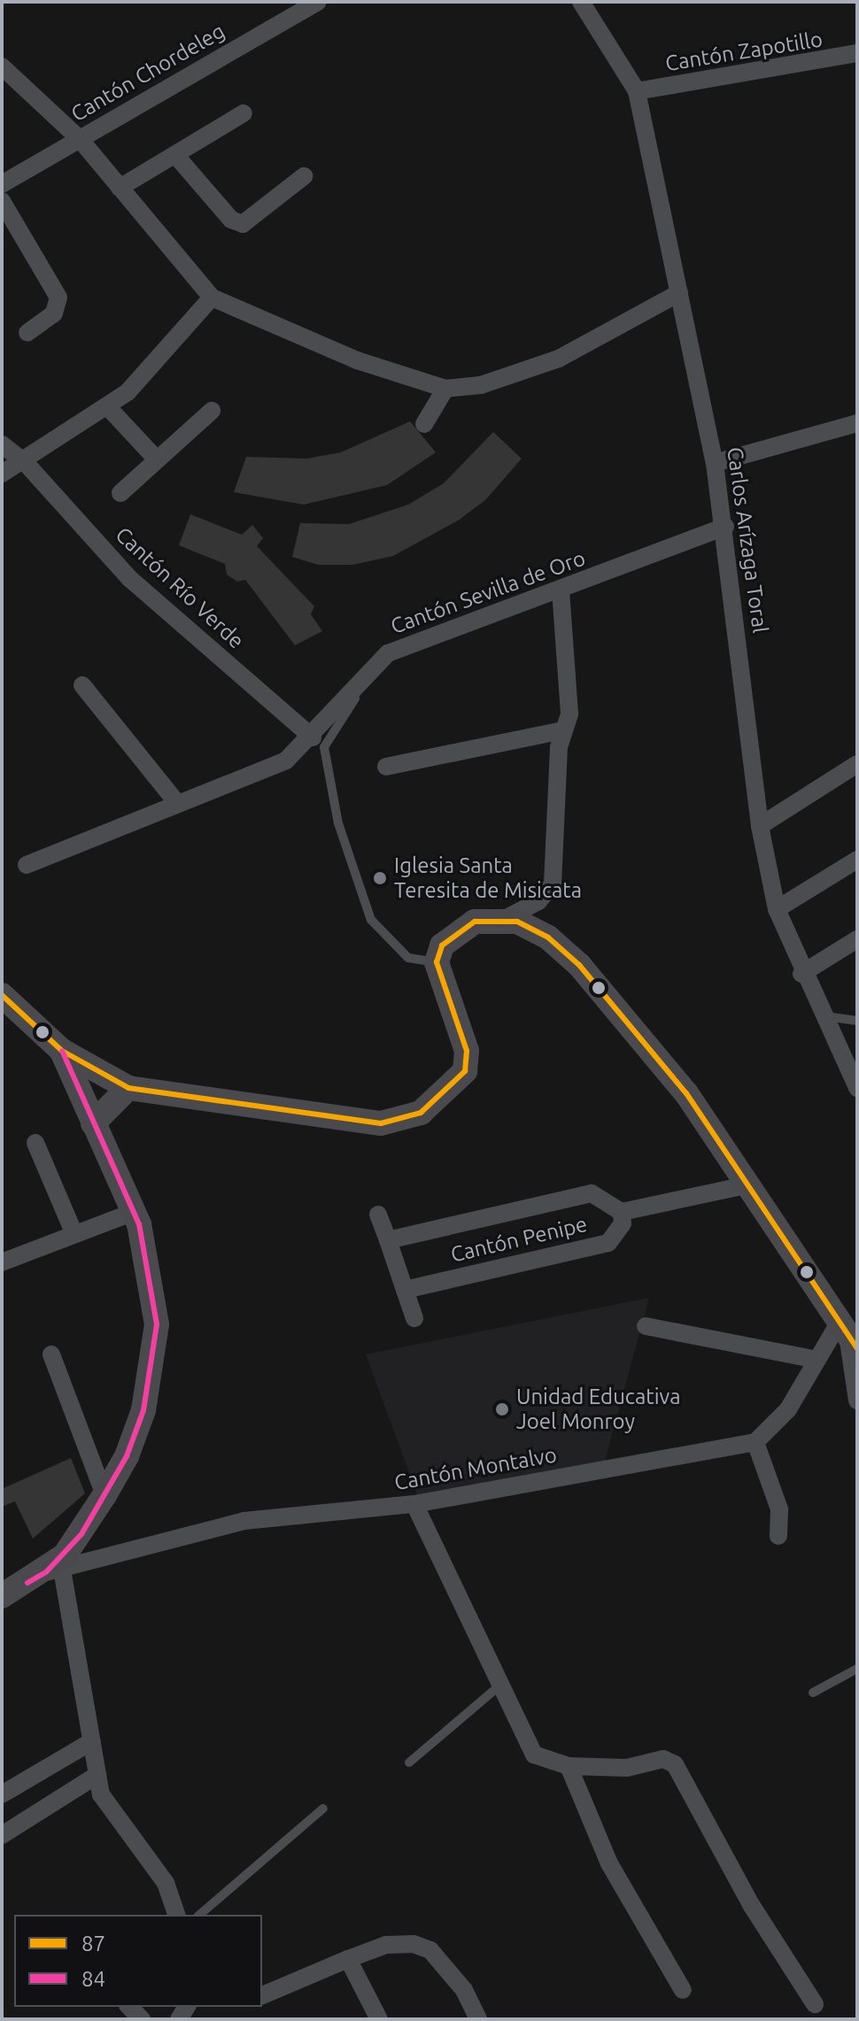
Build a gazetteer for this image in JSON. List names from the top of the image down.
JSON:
{
  "streets": {
    "street": [
      "Cantón Zapotillo",
      "Cantón Chordeleg",
      "Carlos Arízaga Toral",
      "Cantón Río Verde",
      "Cantón Sevilla de Oro",
      "Cantón Penipe",
      "Cantón Montalvo"
    ]
  },
  "crossings": [
    ["Cantón Zapotillo", "Carlos Arízaga Toral"],
    ["Carlos Arízaga Toral", "Cantón Sevilla de Oro"],
    ["Cantón Río Verde", "Cantón Sevilla de Oro"]
  ],
  "places": ["Iglesia Santa Teresita de Misicata", "Unidad Educativa Joel Monroy"],
  "lines": ["transit line 87", "transit line 84"],
  "legend": ["87", "84"]
}
